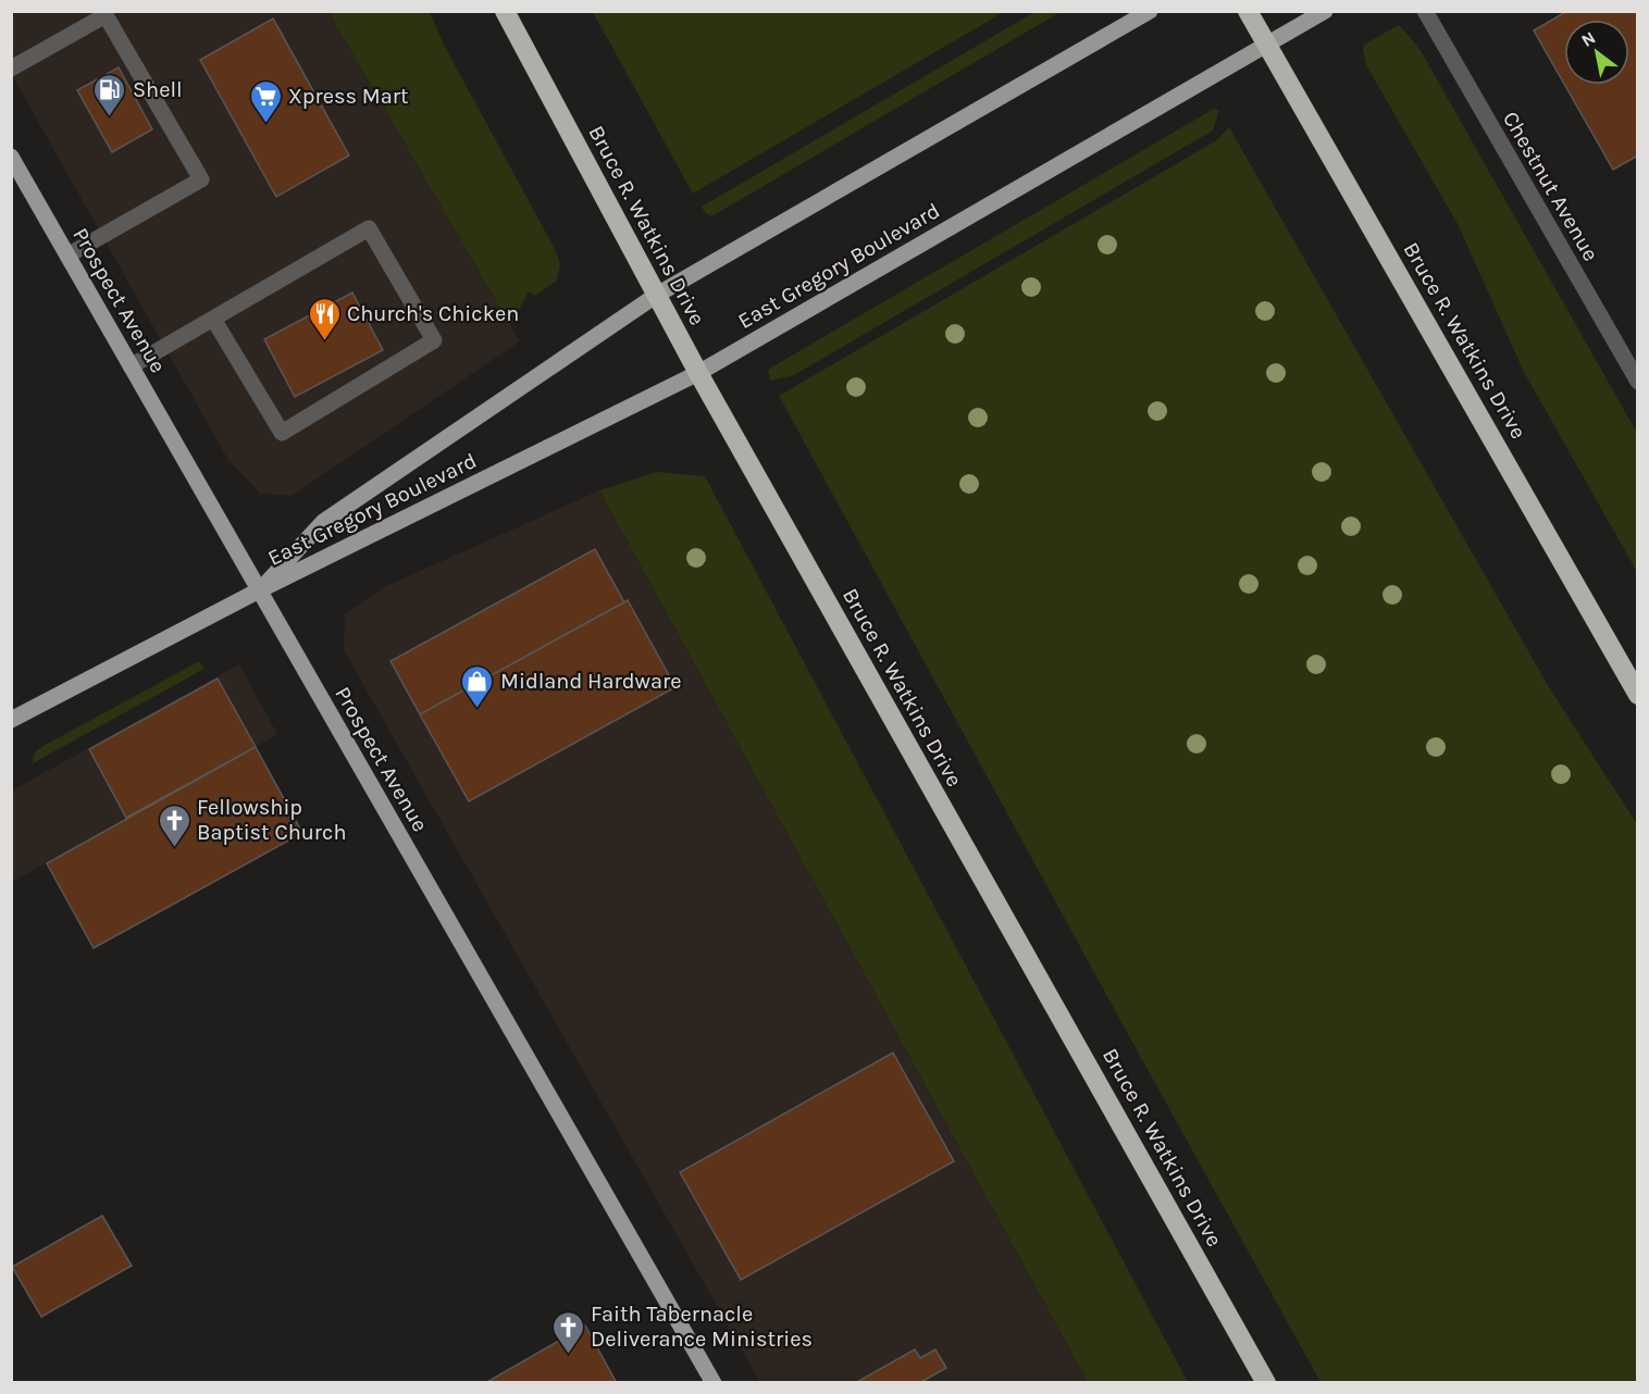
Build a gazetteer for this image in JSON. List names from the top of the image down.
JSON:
{
  "streets": {
    "highway": ["Bruce R. Watkins Drive"],
    "main road": ["East Gregory Boulevard", "Prospect Avenue"],
    "street": ["Chestnut Avenue"]
  },
  "crossings": [
    ["Bruce R. Watkins Drive", "East Gregory Boulevard"],
    ["East Gregory Boulevard", "Prospect Avenue"]
  ],
  "places": {
    "fuel station": ["Shell"],
    "supermarket": ["Xpress Mart"],
    "restaurant": ["Church's Chicken"],
    "shop": ["Midland Hardware"],
    "church": ["Fellowship Baptist Church", "Faith Tabernacle Deliverance Ministries"]
  },
  "north": "top left"
}
